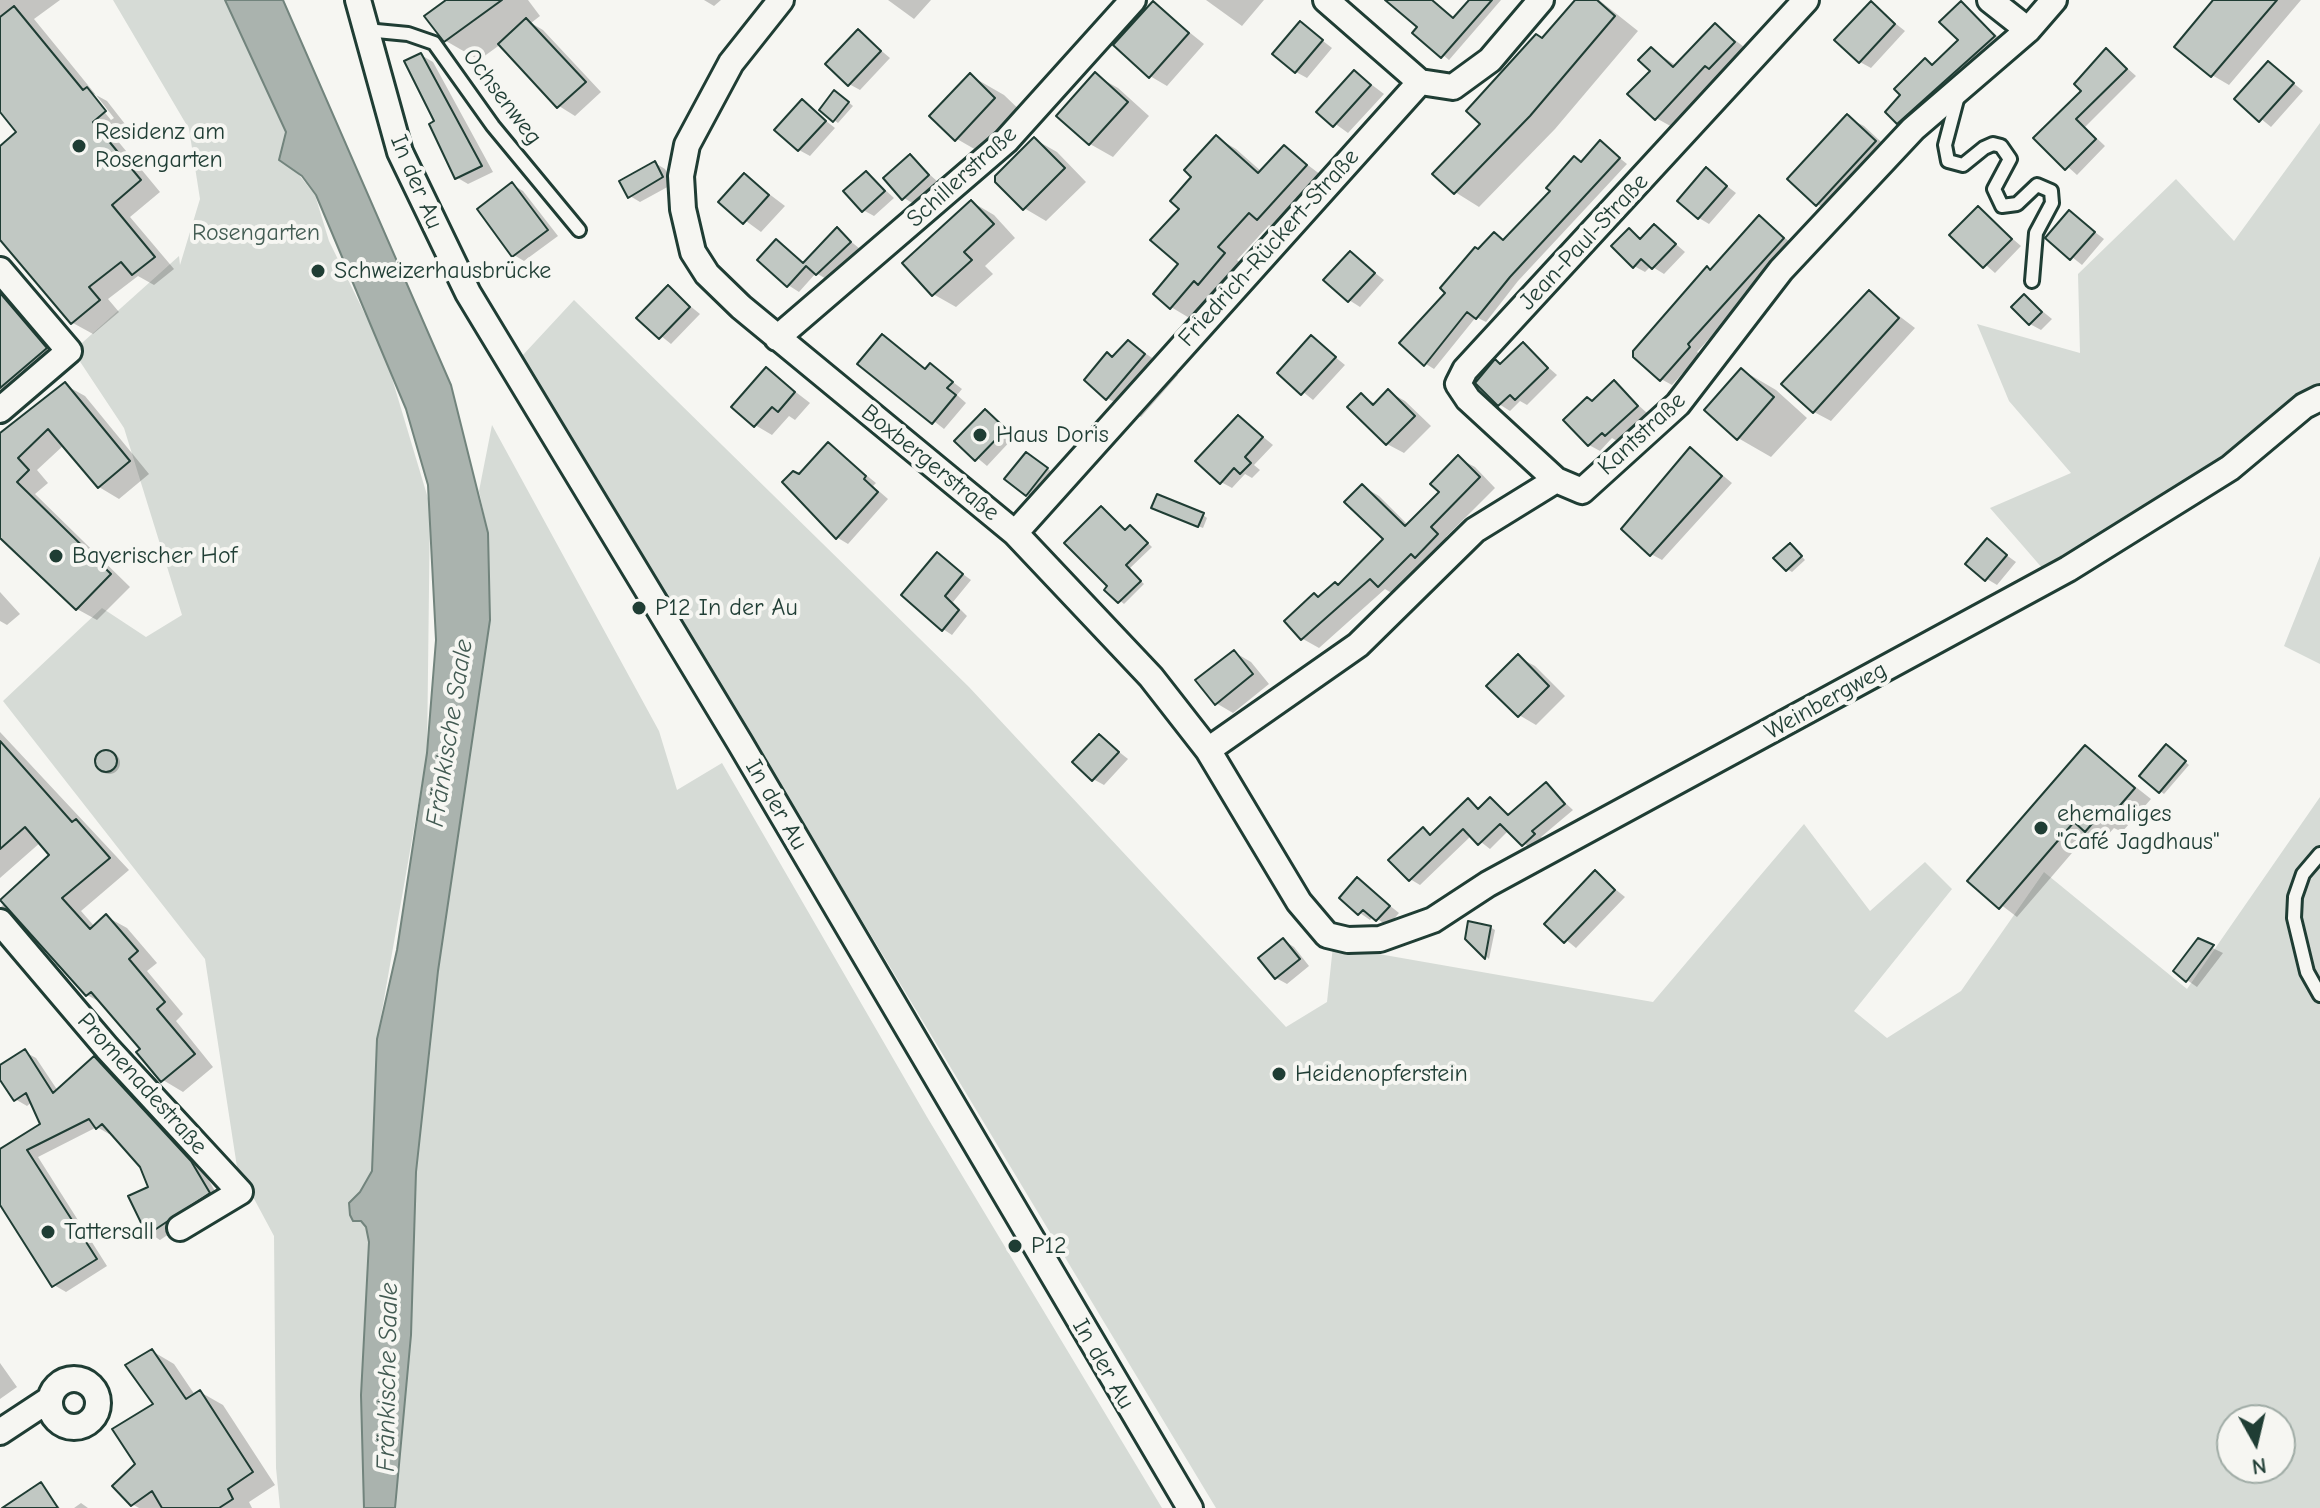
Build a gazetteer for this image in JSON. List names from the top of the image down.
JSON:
{
  "streets": {
    "street": [
      "Schillerstraße",
      "In der Au",
      "Jean-Paul-Straße",
      "Friedrich-Rückert-Straße",
      "Kantstraße",
      "Boxbergerstraße",
      "Weinbergweg",
      "Promenadestraße"
    ],
    "lane": ["Ochsenweg"]
  },
  "crossings": [
    ["Ochsenweg", "In der Au"],
    ["Schillerstraße", "Boxbergerstraße"],
    ["Jean-Paul-Straße", "Kantstraße"],
    ["Friedrich-Rückert-Straße", "Boxbergerstraße"],
    ["Boxbergerstraße", "Weinbergweg"]
  ],
  "water": ["Fränkische Saale"],
  "parks": ["Rosengarten"],
  "places": [
    "Residenz am Rosengarten",
    "Schweizerhausbrücke",
    "Haus Doris",
    "Bayerischer Hof",
    "P12 In der Au",
    "ehemaliges \"Café Jagdhaus\"",
    "Heidenopferstein",
    "Tattersall",
    "P12"
  ],
  "north": "bottom"
}
